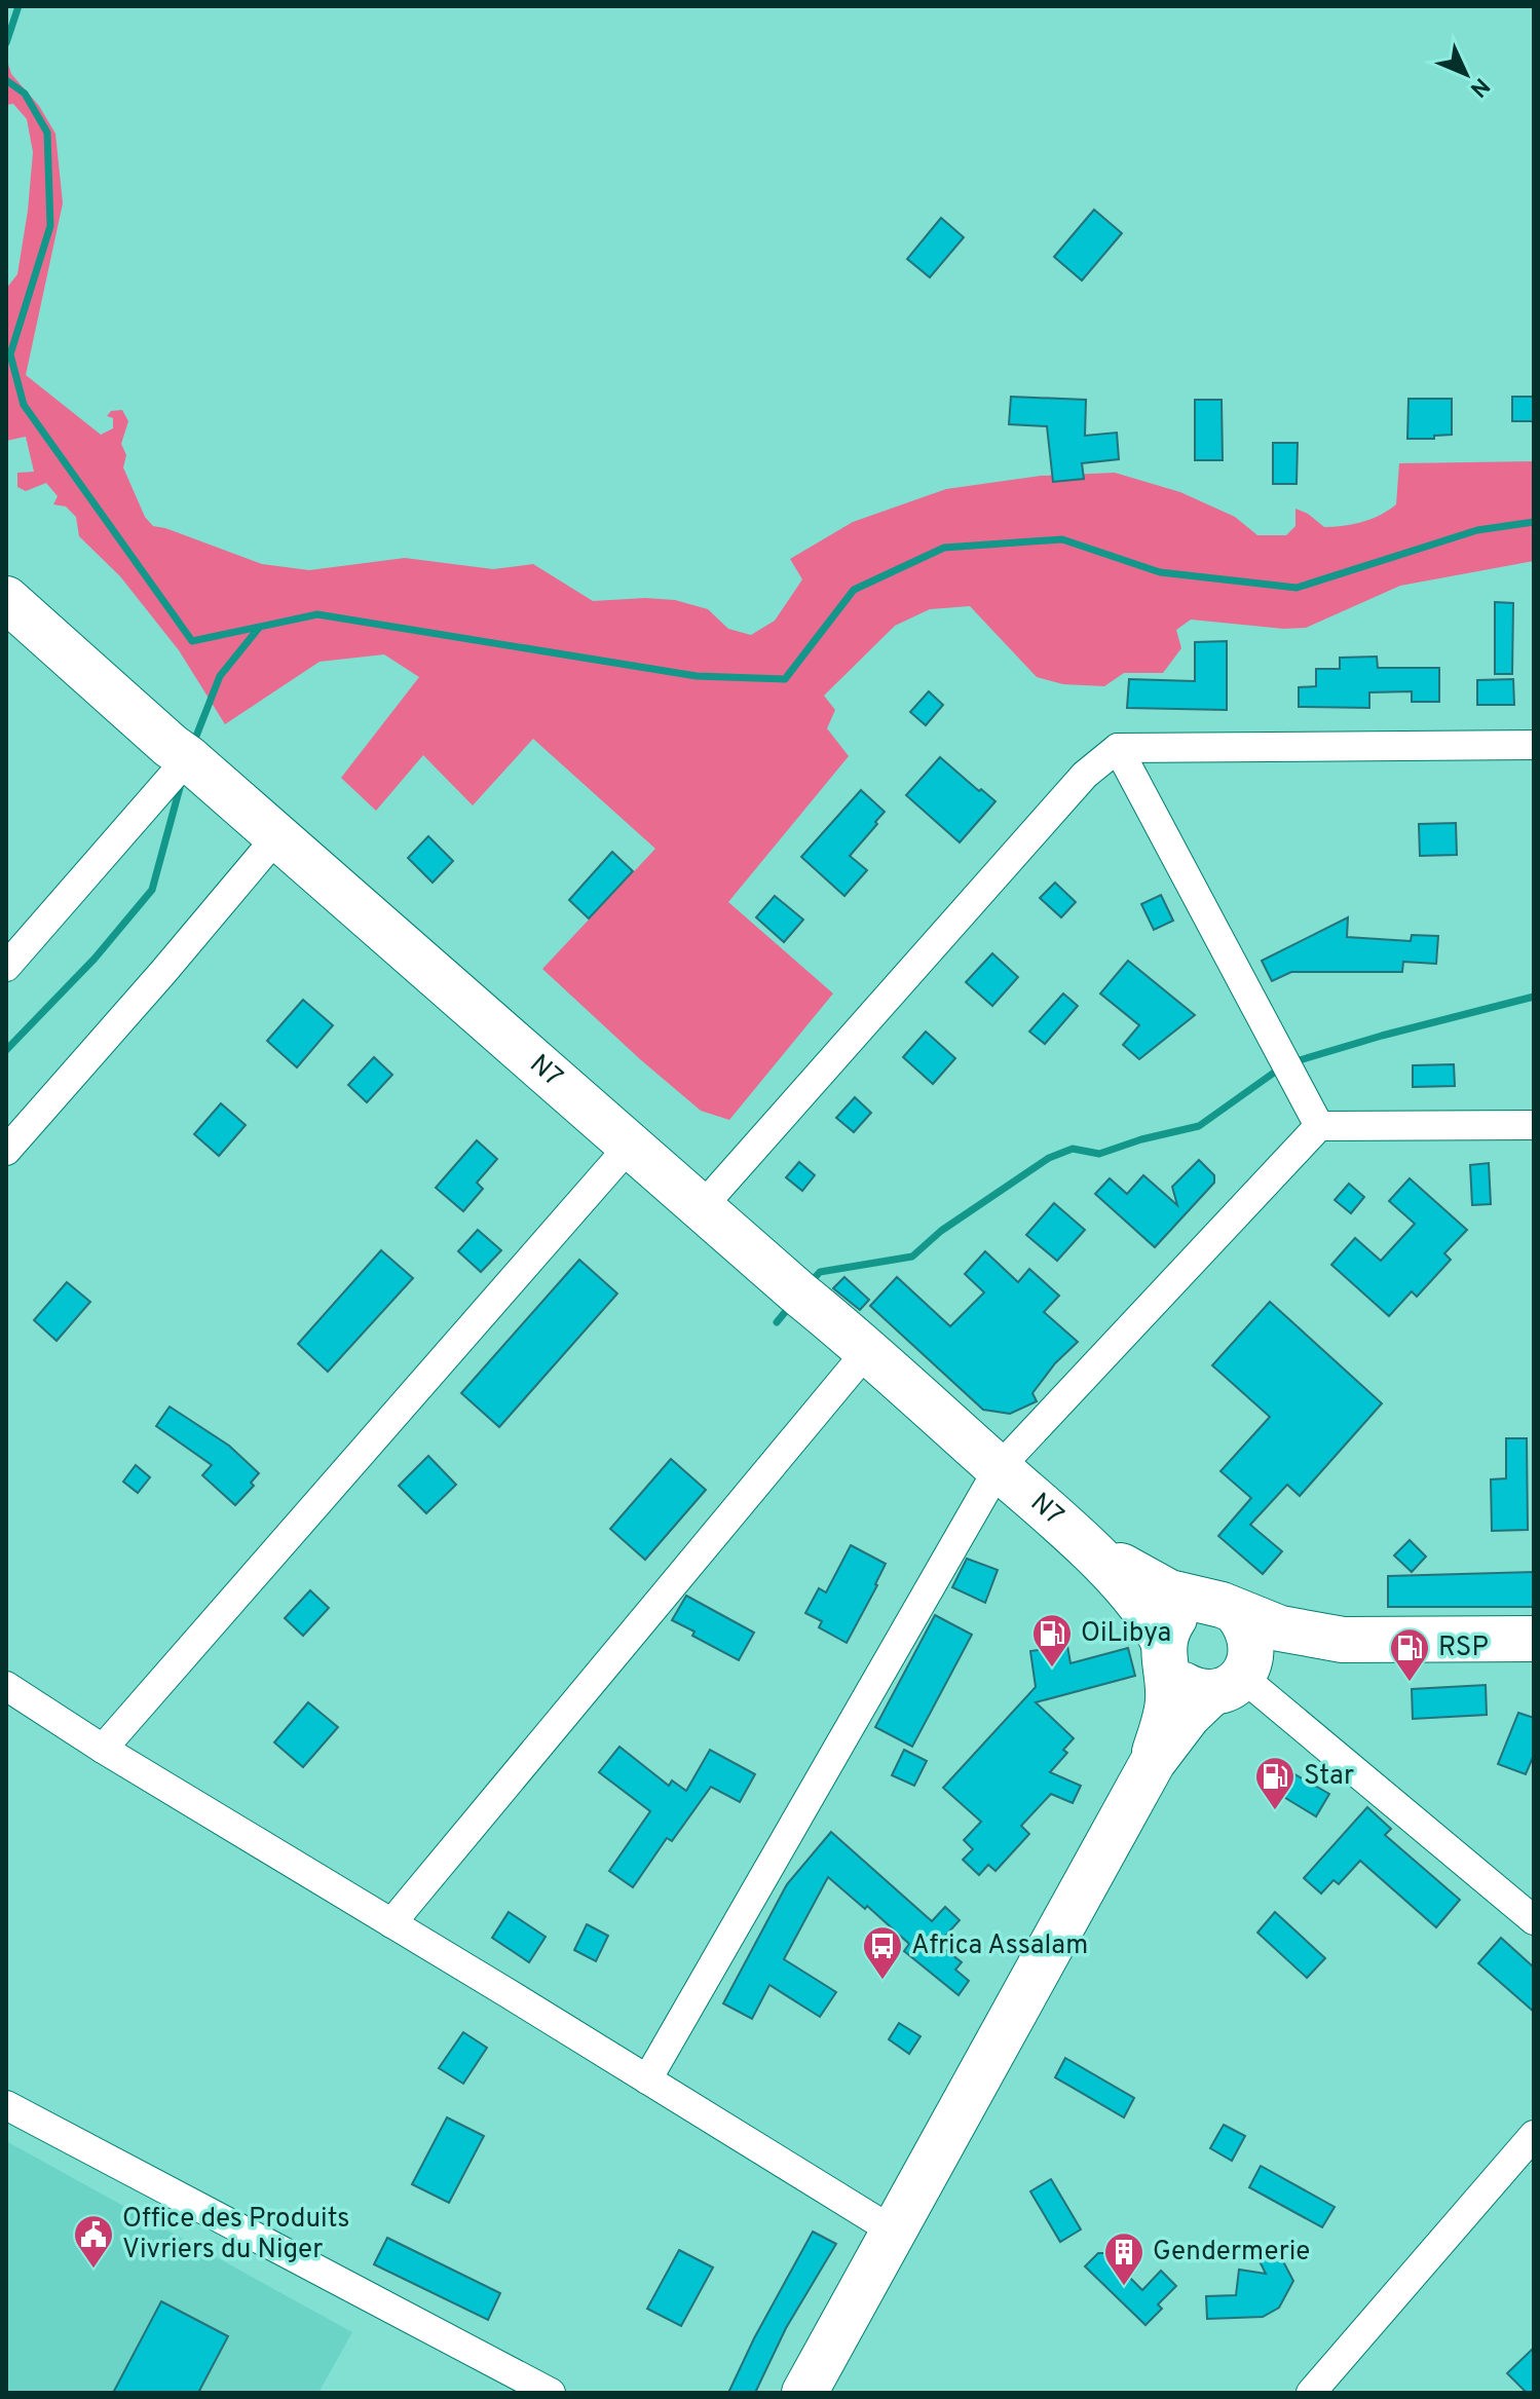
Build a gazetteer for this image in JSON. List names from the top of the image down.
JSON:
{
  "streets": {
    "main road": ["N7"]
  },
  "places": {
    "fuel station": ["OiLibya", "RSP", "Star"],
    "bus stop": ["Africa Assalam"],
    "public building": ["Office des Produits Vivriers du Niger"],
    "building": ["Gendermerie"]
  },
  "north": "bottom right"
}
